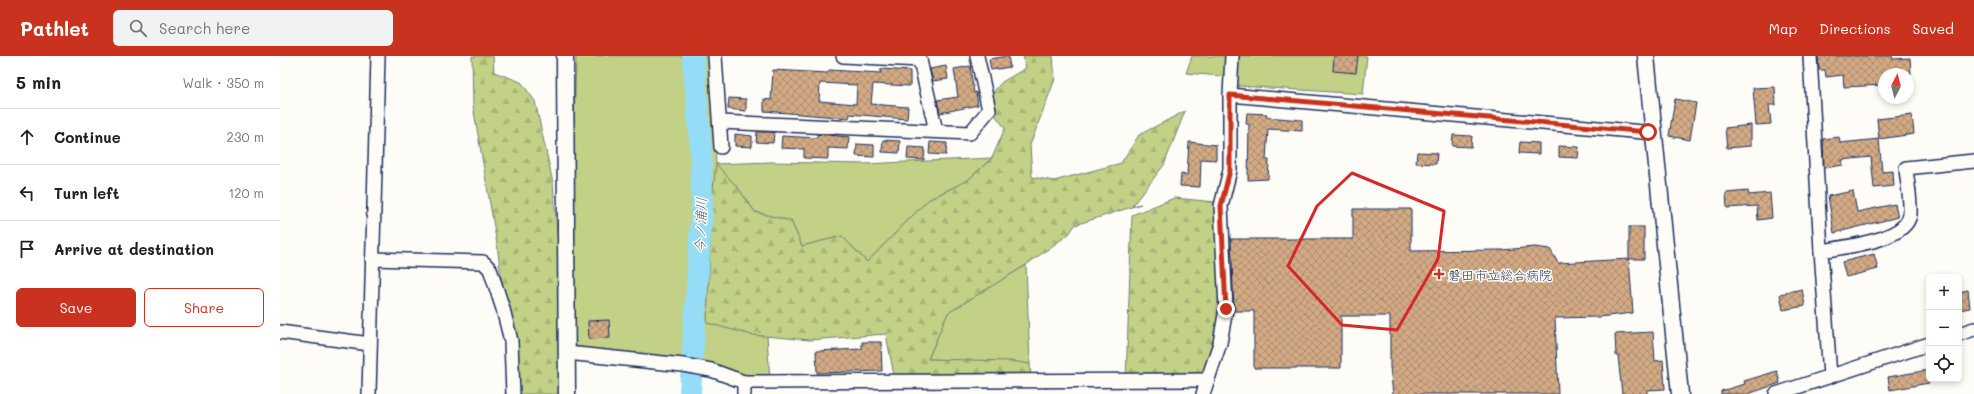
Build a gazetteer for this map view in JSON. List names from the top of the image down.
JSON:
{
  "water": ["今ノ浦川"],
  "places": {
    "health": ["磐田市立総合病院"]
  },
  "north": "top",
  "page": {
    "header": "Pathlet",
    "search": "Search here",
    "nav": ["Map", "Directions", "Saved"],
    "heading": ["5 min", "Walk · 350 m"],
    "list": [
      ["Continue", "230 m"],
      ["Turn left", "120 m"],
      "Arrive at destination"
    ],
    "map_buttons": ["+", "−"],
    "buttons": ["Save", "Share"]
  }
}
